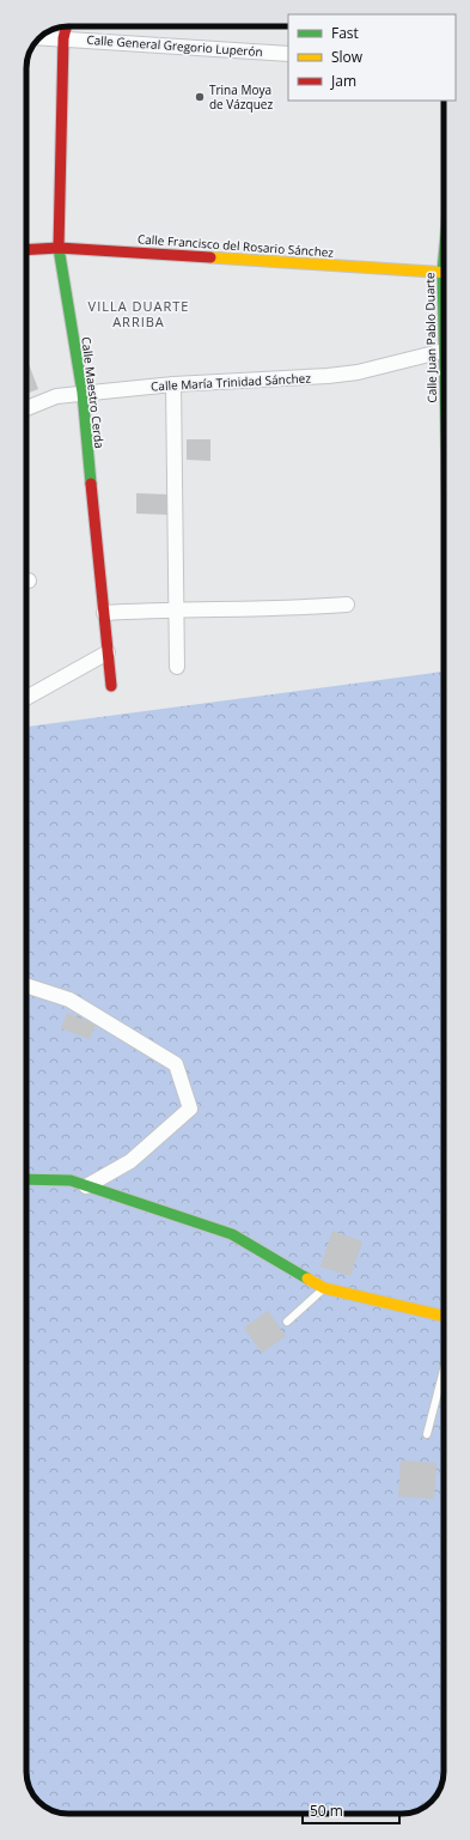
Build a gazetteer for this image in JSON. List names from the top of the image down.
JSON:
{
  "streets": {
    "street": [
      "Calle General Gregorio Luperón",
      "Calle Francisco del Rosario Sánchez",
      "Calle María Trinidad Sánchez",
      "Calle Maestro Cerda"
    ]
  },
  "crossings": [
    ["Calle General Gregorio Luperón", "Calle Maestro Cerda"],
    ["Calle Francisco del Rosario Sánchez", "Calle Maestro Cerda"],
    ["Calle María Trinidad Sánchez", "Calle Maestro Cerda"]
  ],
  "districts": ["VILLA DUARTE ARRIBA"],
  "places": ["Trina Moya de Vázquez"],
  "legend": ["Fast", "Slow", "Jam"],
  "scale_bar": "50 m"
}
